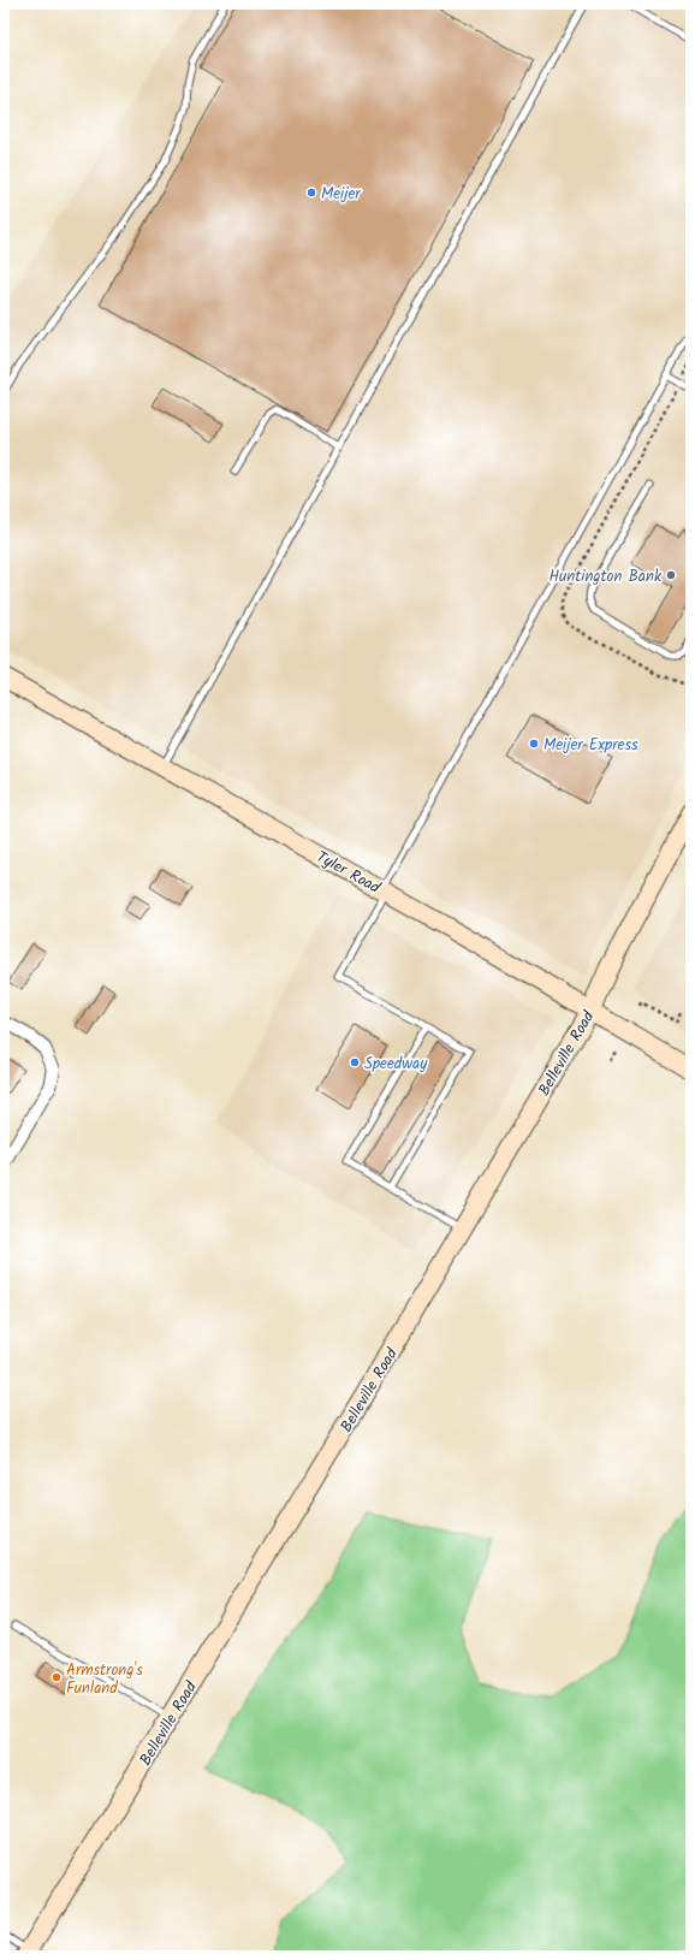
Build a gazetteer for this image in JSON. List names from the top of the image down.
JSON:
{
  "streets": {
    "main road": ["Tyler Road", "Belleville Road"]
  },
  "crossings": [
    ["Tyler Road", "Belleville Road"]
  ],
  "places": [
    "Meijer",
    "Huntington Bank",
    "Meijer Express",
    "Speedway",
    "Armstrong's Funland"
  ]
}
